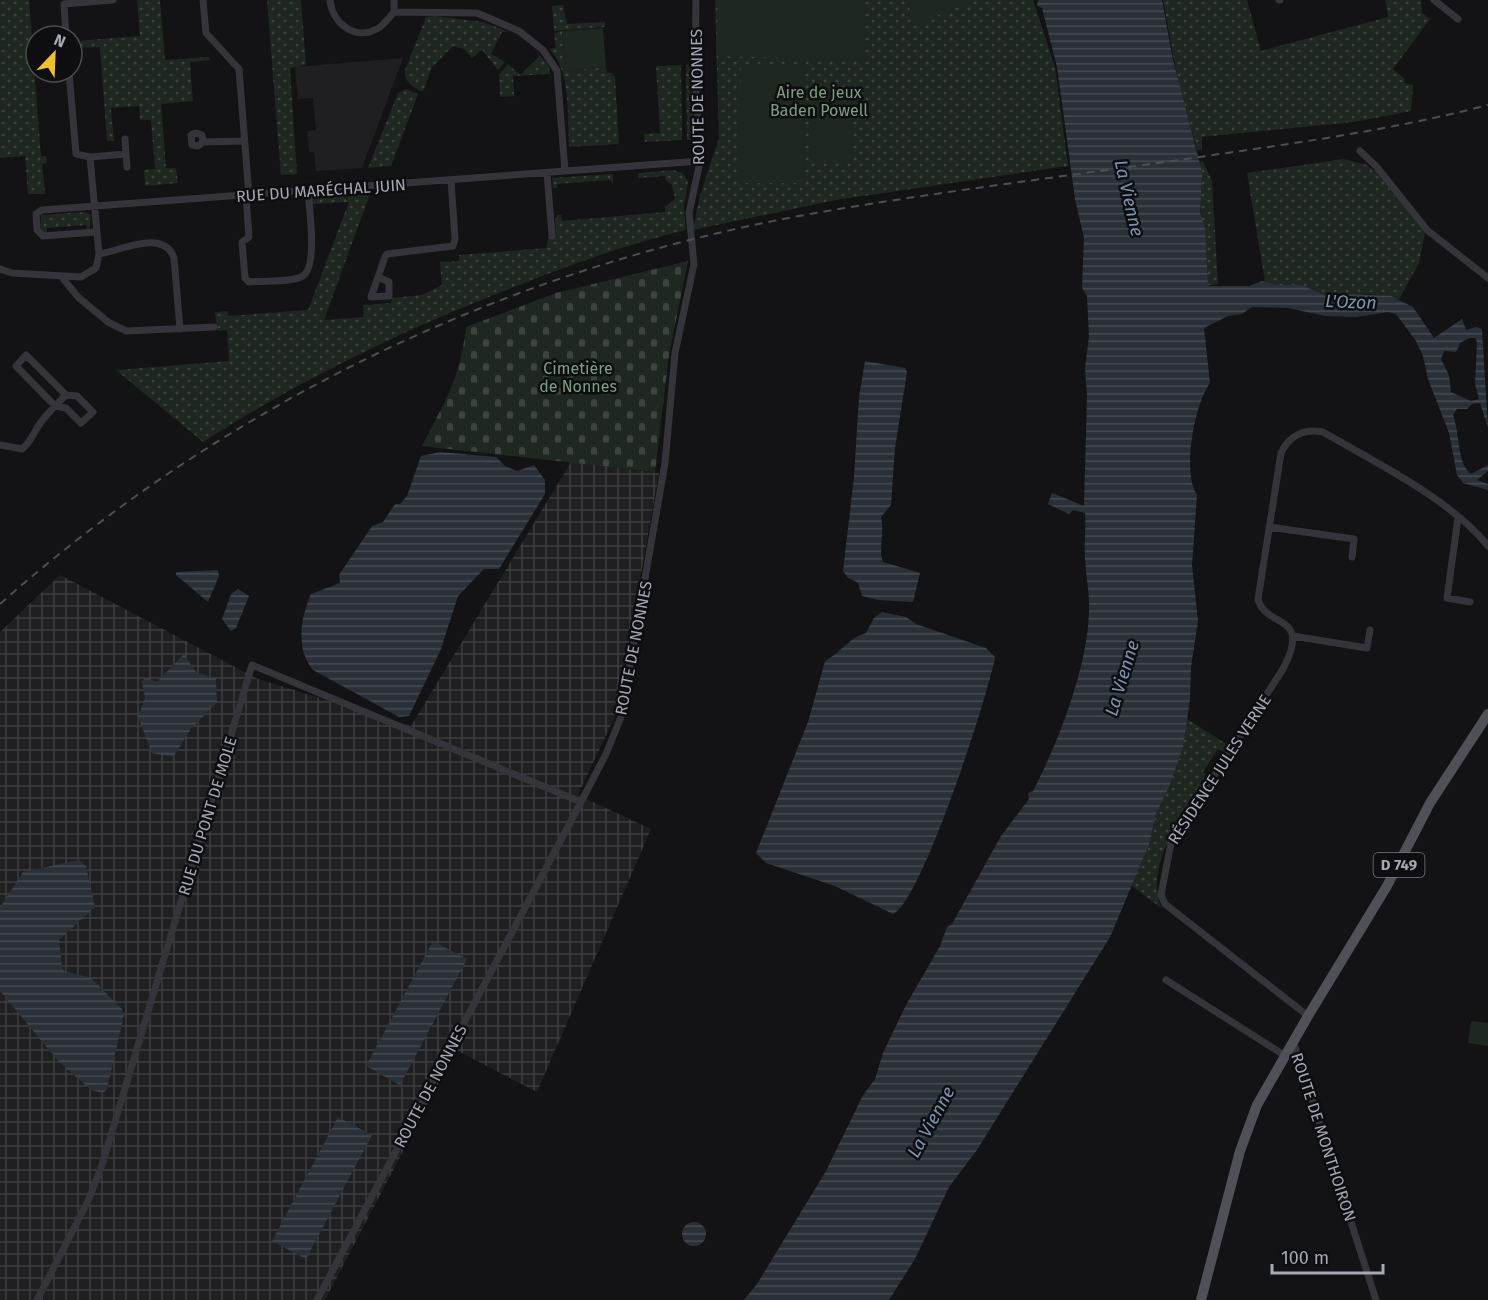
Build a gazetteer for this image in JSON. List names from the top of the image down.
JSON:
{
  "streets": {
    "main road": ["D 749"],
    "street": [
      "ROUTE DE NONNES",
      "RUE DU MARÉCHAL JUIN",
      "RÉSIDENCE JULES VERNE",
      "RUE DU PONT DE MOLE",
      "ROUTE DE MONTHOIRON"
    ]
  },
  "crossings": [
    ["ROUTE DE NONNES", "RUE DU MARÉCHAL JUIN"],
    ["ROUTE DE NONNES", "RUE DU PONT DE MOLE"],
    ["RÉSIDENCE JULES VERNE", "D 749"],
    ["D 749", "ROUTE DE MONTHOIRON"]
  ],
  "water": ["La Vienne", "L'Ozon"],
  "parks": ["Aire de jeux Baden Powell", "Cimetière de Nonnes"],
  "scale_bar": "100 m",
  "north": "top right"
}
